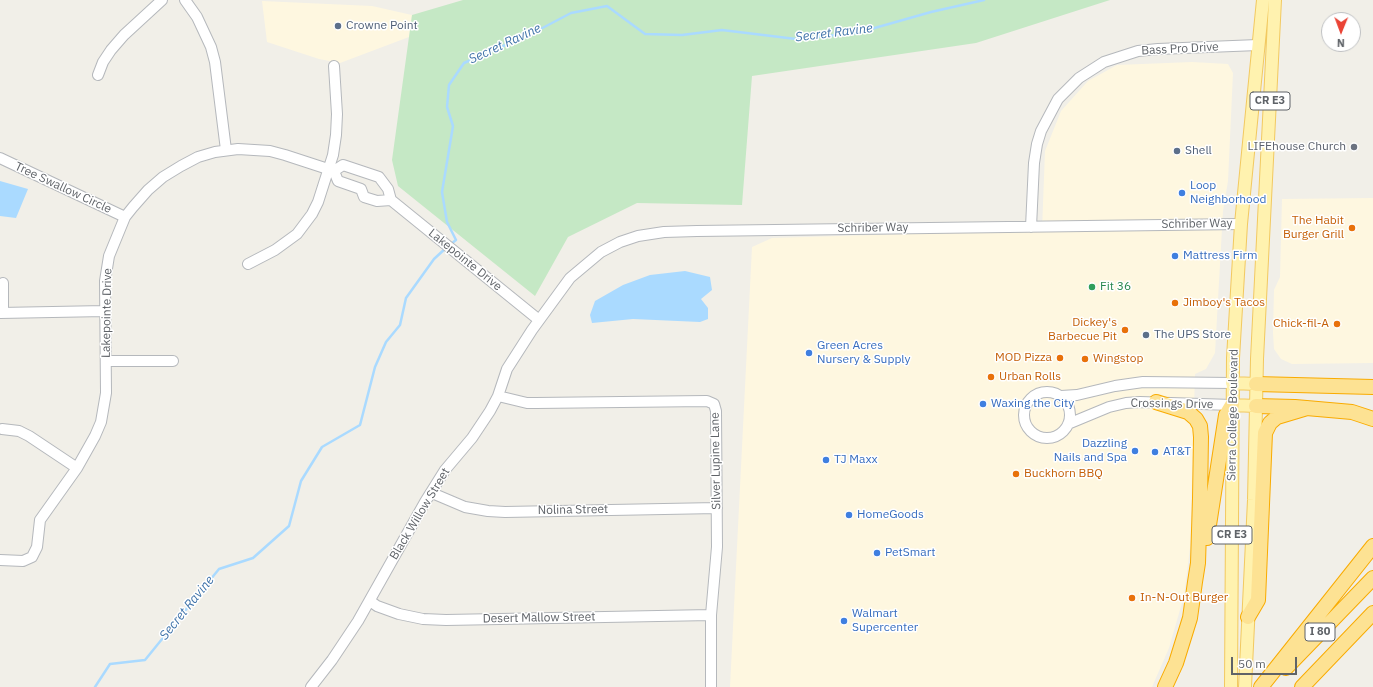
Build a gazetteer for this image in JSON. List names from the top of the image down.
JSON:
{
  "streets": {
    "highway": ["I 80"],
    "main road": ["CR E3", "Crossings Drive", "Sierra College Boulevard"],
    "street": [
      "Bass Pro Drive",
      "Tree Swallow Circle",
      "Schriber Way",
      "Lakepointe Drive",
      "Silver Lupine Lane",
      "Nolina Street",
      "Black Willow Street",
      "Desert Mallow Street"
    ]
  },
  "crossings": [
    ["Bass Pro Drive", "Schriber Way"],
    ["Bass Pro Drive", "Sierra College Boulevard"],
    ["Tree Swallow Circle", "Lakepointe Drive"],
    ["Schriber Way", "Lakepointe Drive"],
    ["Schriber Way", "Sierra College Boulevard"],
    ["Schriber Way", "Black Willow Street"],
    ["Lakepointe Drive", "Black Willow Street"],
    ["Crossings Drive", "Sierra College Boulevard"],
    ["Silver Lupine Lane", "Nolina Street"],
    ["Silver Lupine Lane", "Black Willow Street"],
    ["Silver Lupine Lane", "Desert Mallow Street"],
    ["Nolina Street", "Black Willow Street"],
    ["Black Willow Street", "Desert Mallow Street"]
  ],
  "water": ["Secret Ravine"],
  "places": [
    "Crowne Point",
    "LIFEhouse Church",
    "Shell",
    "Loop Neighborhood",
    "The Habit Burger Grill",
    "Mattress Firm",
    "Fit 36",
    "Jimboy's Tacos",
    "Chick-fil-A",
    "Dickey's Barbecue Pit",
    "The UPS Store",
    "Green Acres Nursery & Supply",
    "MOD Pizza",
    "Wingstop",
    "Urban Rolls",
    "Waxing the City",
    "Dazzling Nails and Spa",
    "AT&T",
    "TJ Maxx",
    "Buckhorn BBQ",
    "HomeGoods",
    "PetSmart",
    "In-N-Out Burger",
    "Walmart Supercenter"
  ],
  "scale_bar": "50 m",
  "north": "bottom"
}
